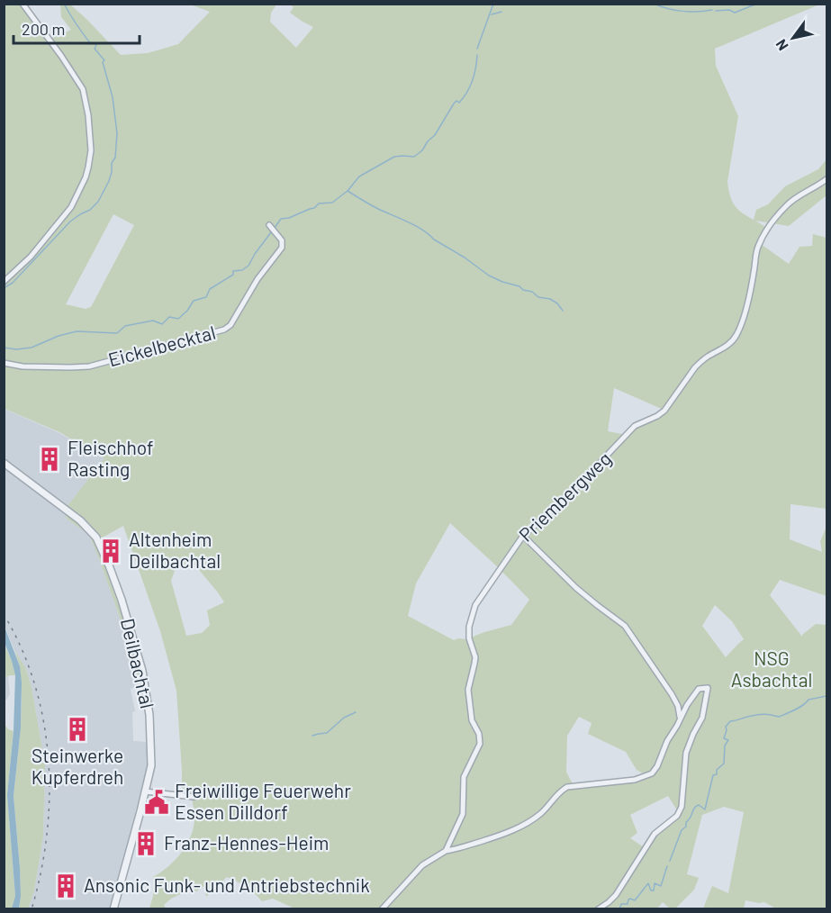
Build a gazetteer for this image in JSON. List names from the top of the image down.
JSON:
{
  "streets": {
    "street": ["Eickelbecktal", "Priembergweg", "Deilbachtal"]
  },
  "parks": ["NSG Asbachtal"],
  "places": {
    "building": [
      "Fleischhof Rasting",
      "Altenheim Deilbachtal",
      "Steinwerke Kupferdreh",
      "Franz-Hennes-Heim",
      "Ansonic Funk- und Antriebstechnik"
    ],
    "public building": ["Freiwillige Feuerwehr Essen Dilldorf"]
  },
  "scale_bar": "200 m",
  "north": "bottom left"
}
